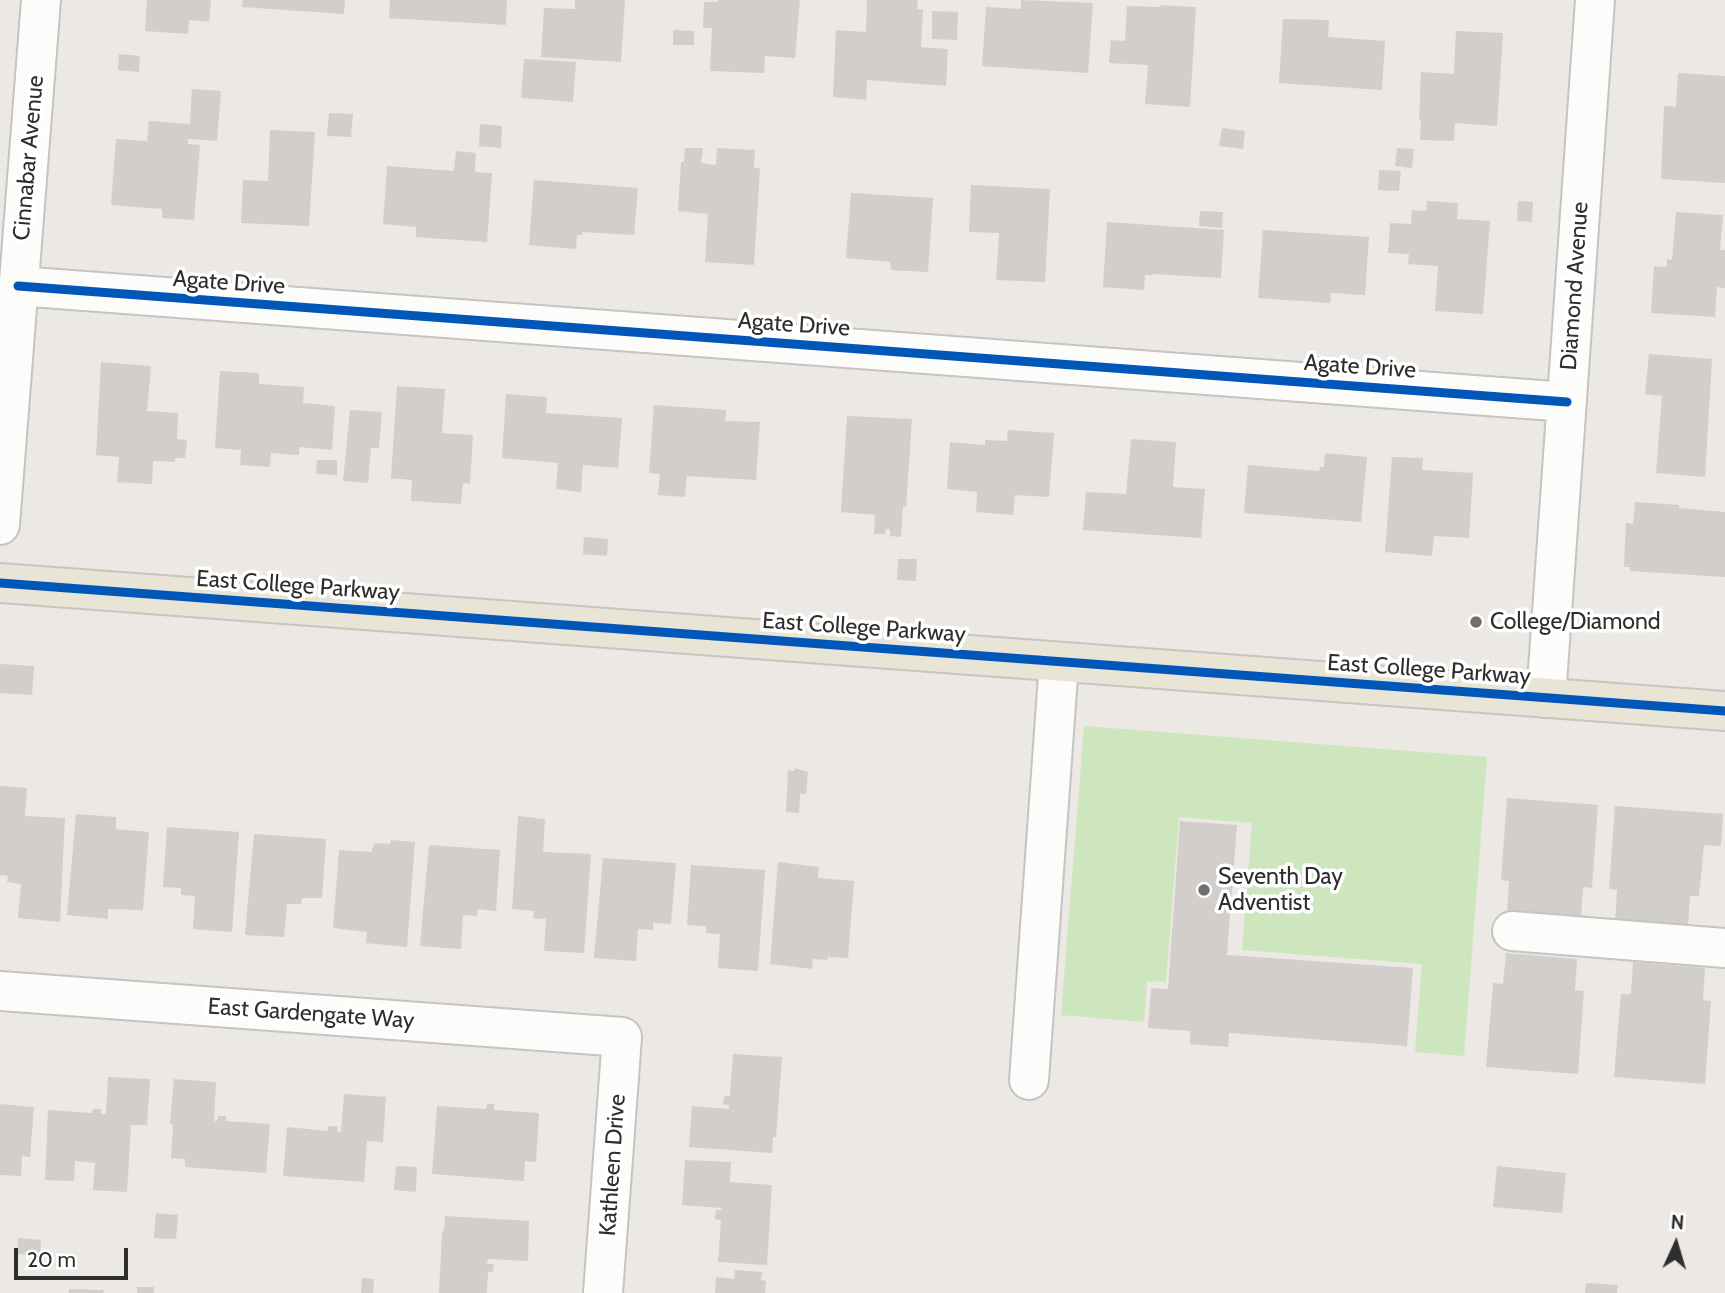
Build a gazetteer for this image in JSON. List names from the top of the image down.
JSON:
{
  "streets": {
    "main road": ["East College Parkway"],
    "street": [
      "Cinnabar Avenue",
      "Agate Drive",
      "Diamond Avenue",
      "East Gardengate Way",
      "Kathleen Drive"
    ]
  },
  "crossings": [
    ["Cinnabar Avenue", "Agate Drive"],
    ["Agate Drive", "Diamond Avenue"],
    ["Diamond Avenue", "East College Parkway"],
    ["East Gardengate Way", "Kathleen Drive"]
  ],
  "places": ["College/Diamond", "Seventh Day Adventist"],
  "scale_bar": "20 m",
  "north": "top"
}
